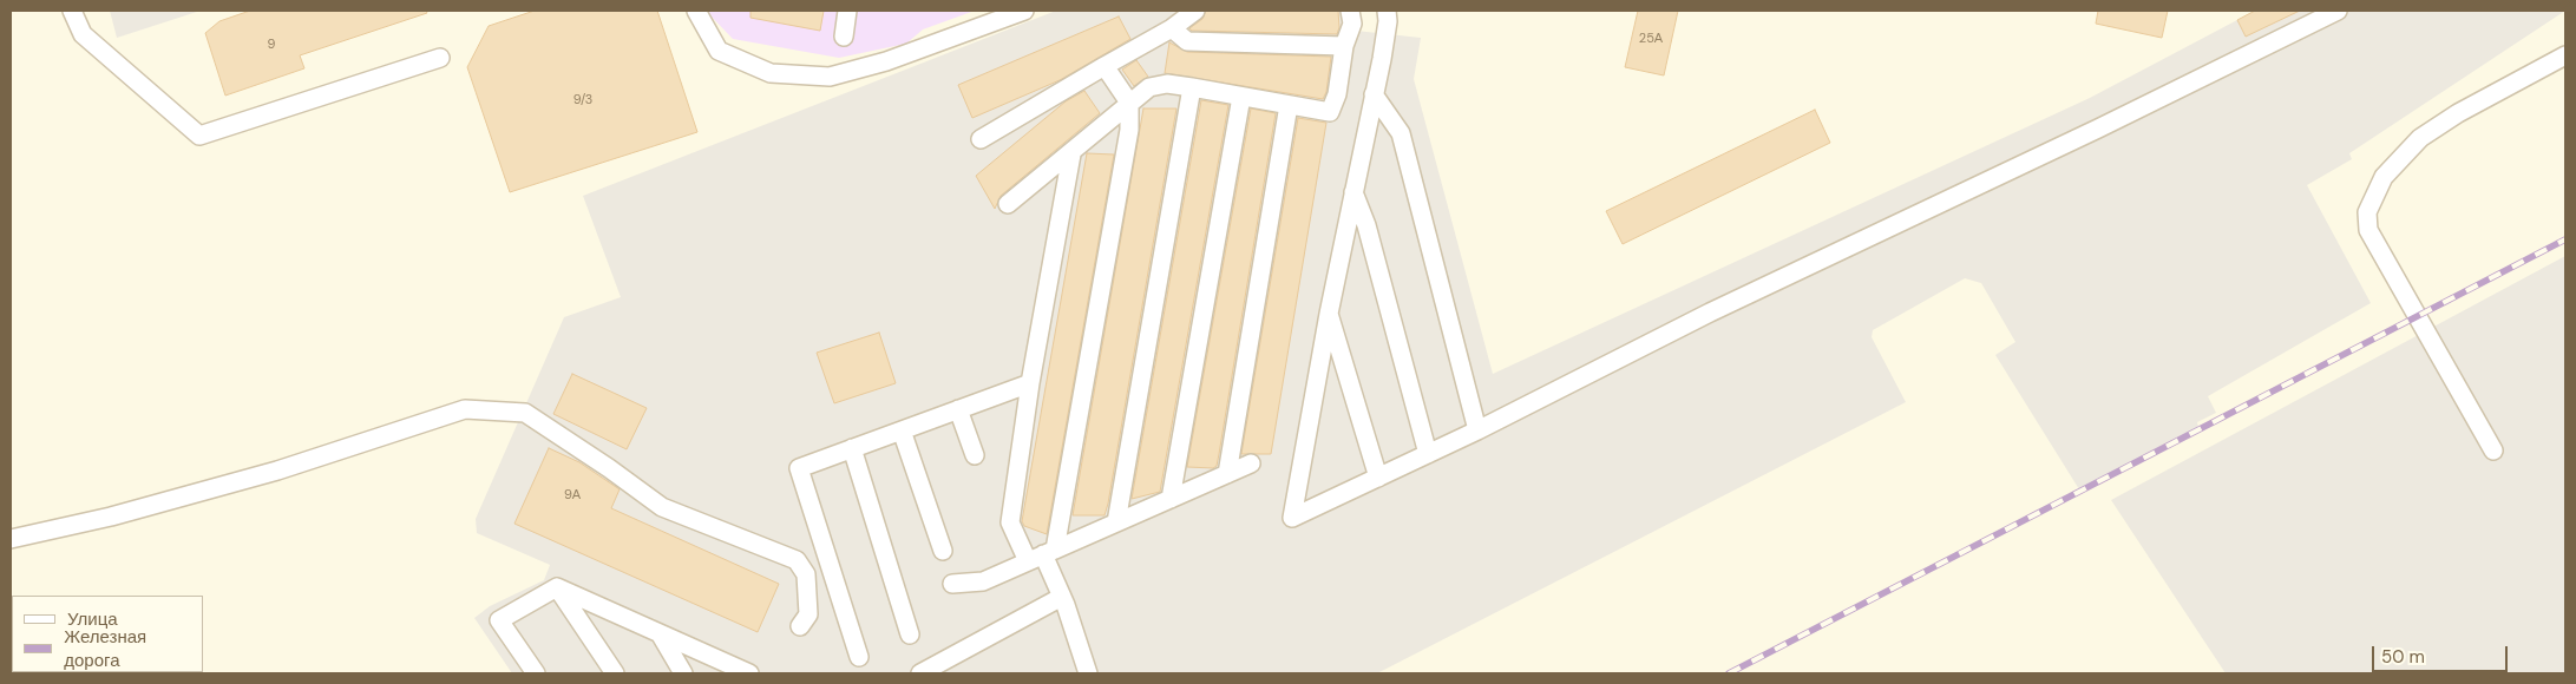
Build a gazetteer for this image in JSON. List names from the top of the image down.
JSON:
{
  "house_numbers": [
    "25А",
    "9",
    "9/3",
    "9А"
  ],
  "legend": ["Улица", "Железная дорога"],
  "scale_bar": "50 m"
}
